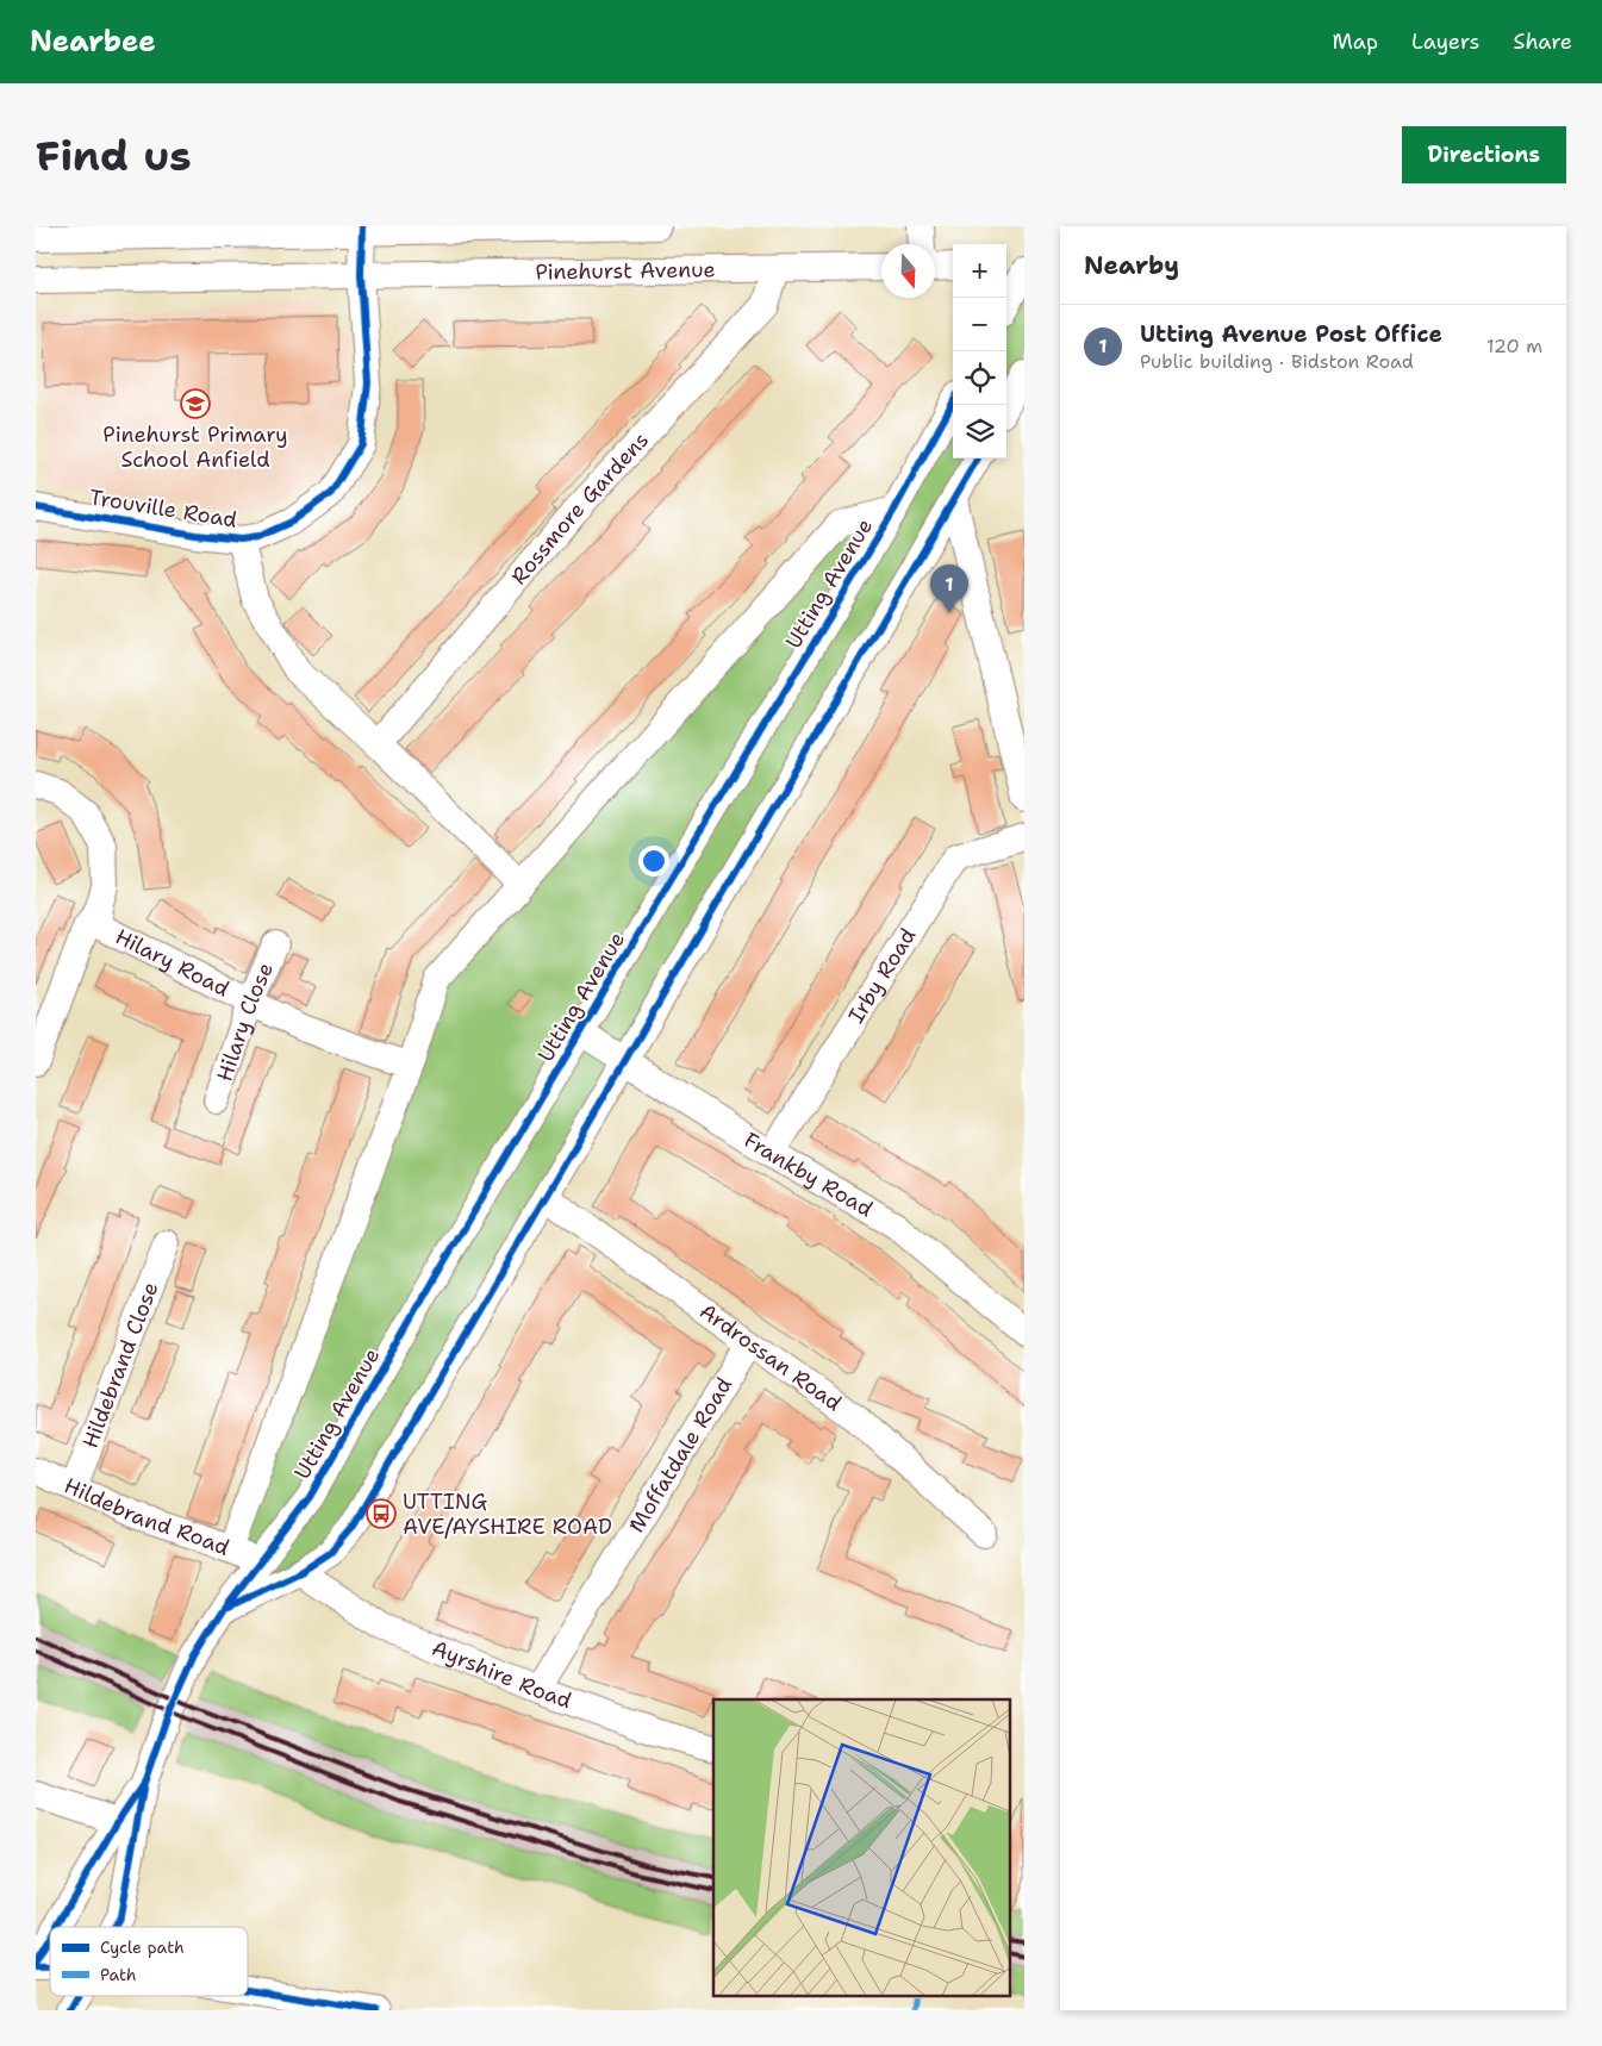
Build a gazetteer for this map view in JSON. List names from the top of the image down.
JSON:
{
  "streets": {
    "street": [
      "Pinehurst Avenue",
      "Trouville Road",
      "Rossmore Gardens",
      "Utting Avenue",
      "Hilary Road",
      "Irby Road",
      "Hilary Close",
      "Frankby Road",
      "Ardrossan Road",
      "Hildebrand Close",
      "Moffatdale Road",
      "Hildebrand Road",
      "Ayrshire Road"
    ]
  },
  "crossings": [
    ["Pinehurst Avenue", "Trouville Road"],
    ["Pinehurst Avenue", "Rossmore Gardens"],
    ["Utting Avenue", "Hilary Road"],
    ["Utting Avenue", "Frankby Road"],
    ["Utting Avenue", "Ardrossan Road"],
    ["Utting Avenue", "Hildebrand Road"],
    ["Utting Avenue", "Ayrshire Road"],
    ["Hilary Road", "Hilary Close"],
    ["Irby Road", "Frankby Road"],
    ["Ardrossan Road", "Moffatdale Road"],
    ["Hildebrand Close", "Hildebrand Road"],
    ["Moffatdale Road", "Ayrshire Road"]
  ],
  "places": {
    "school or university": ["Pinehurst Primary School Anfield"],
    "bus stop": ["UTTING AVE/AYSHIRE ROAD"]
  },
  "legend": ["Cycle path", "Path"],
  "north": "bottom",
  "page": {
    "header": "Nearbee",
    "nav": ["Map", "Layers", "Share"],
    "buttons": "Directions",
    "title": "Find us",
    "heading": "Nearby",
    "map_buttons": ["+", "−"],
    "list": [
      {
        "mark": "1",
        "name": "Utting Avenue Post Office",
        "note": "Public building · Bidston Road",
        "value": "120 m"
      }
    ],
    "pins": "1"
  }
}
